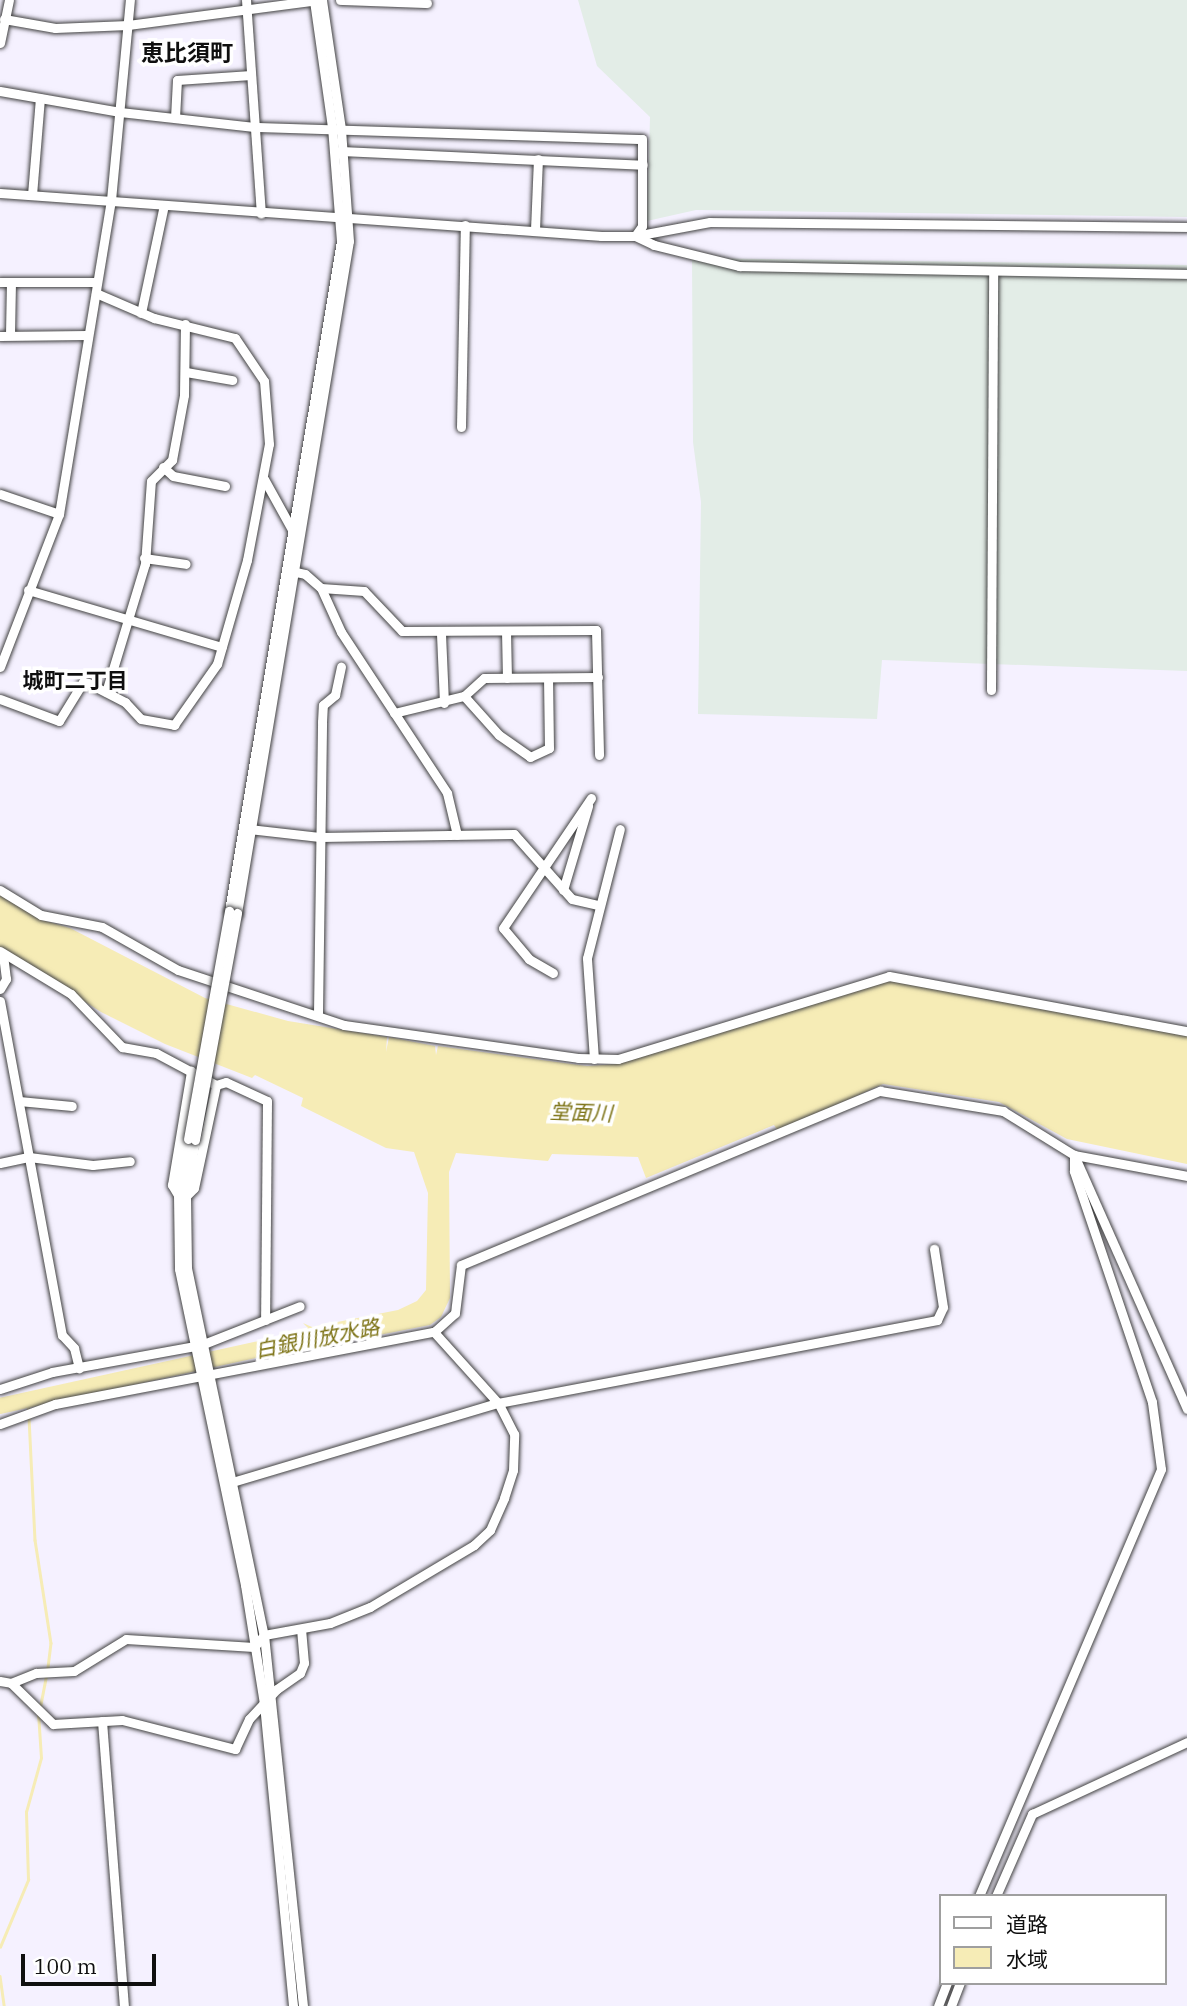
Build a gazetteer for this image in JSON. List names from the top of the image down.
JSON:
{
  "districts": ["恵比須町", "城町二丁目"],
  "water": ["堂面川", "白銀川放水路"],
  "legend": ["道路", "水域"],
  "scale_bar": "100 m"
}
